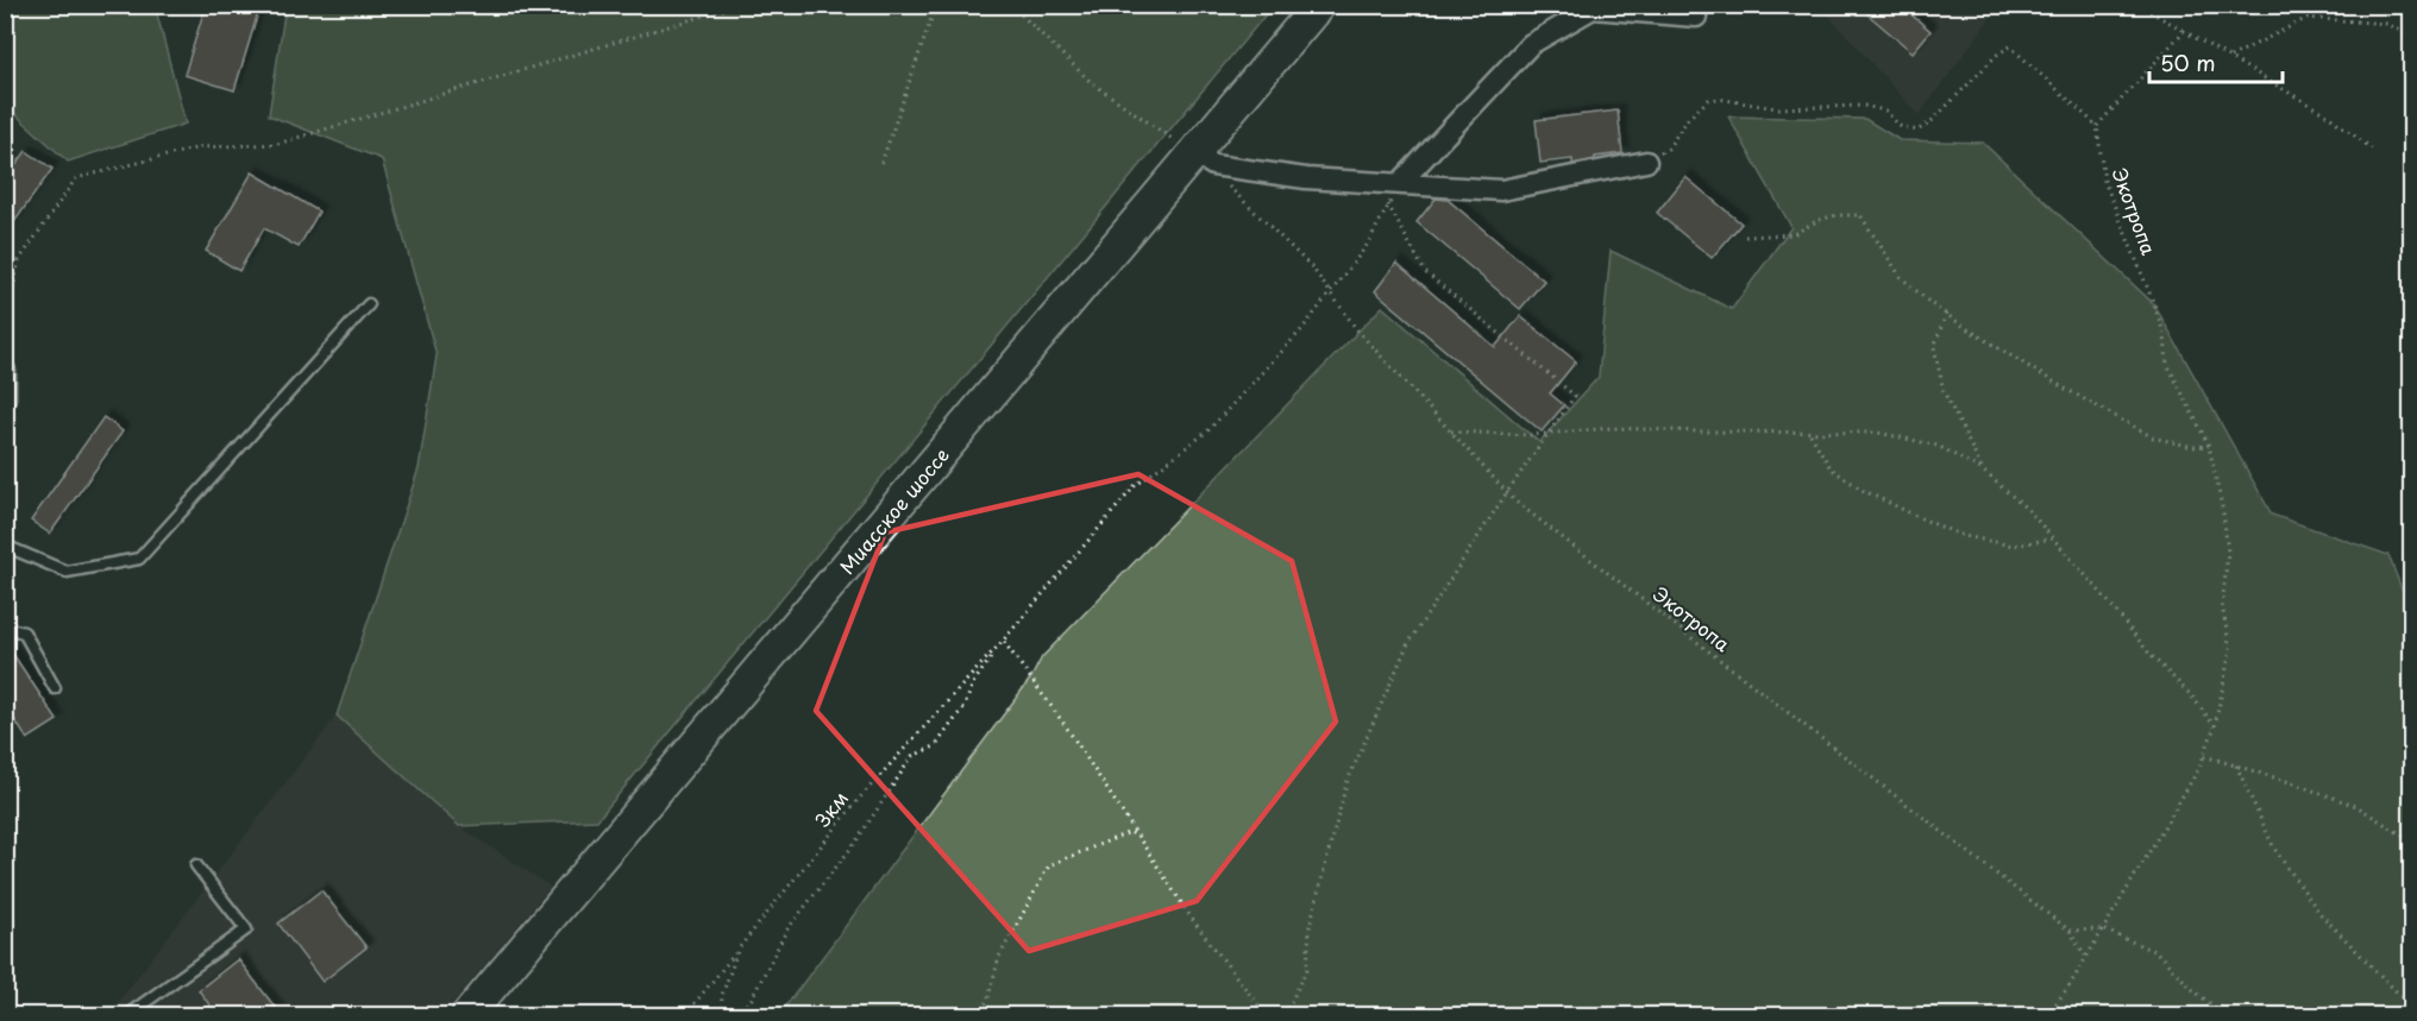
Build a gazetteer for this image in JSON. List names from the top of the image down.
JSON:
{
  "streets": {
    "main road": ["Миасское шоссе"],
    "path": ["Экотропа", "3км"]
  },
  "crossings": [
    ["Экотропа", "Миасское шоссе"]
  ],
  "scale_bar": "50 m"
}
